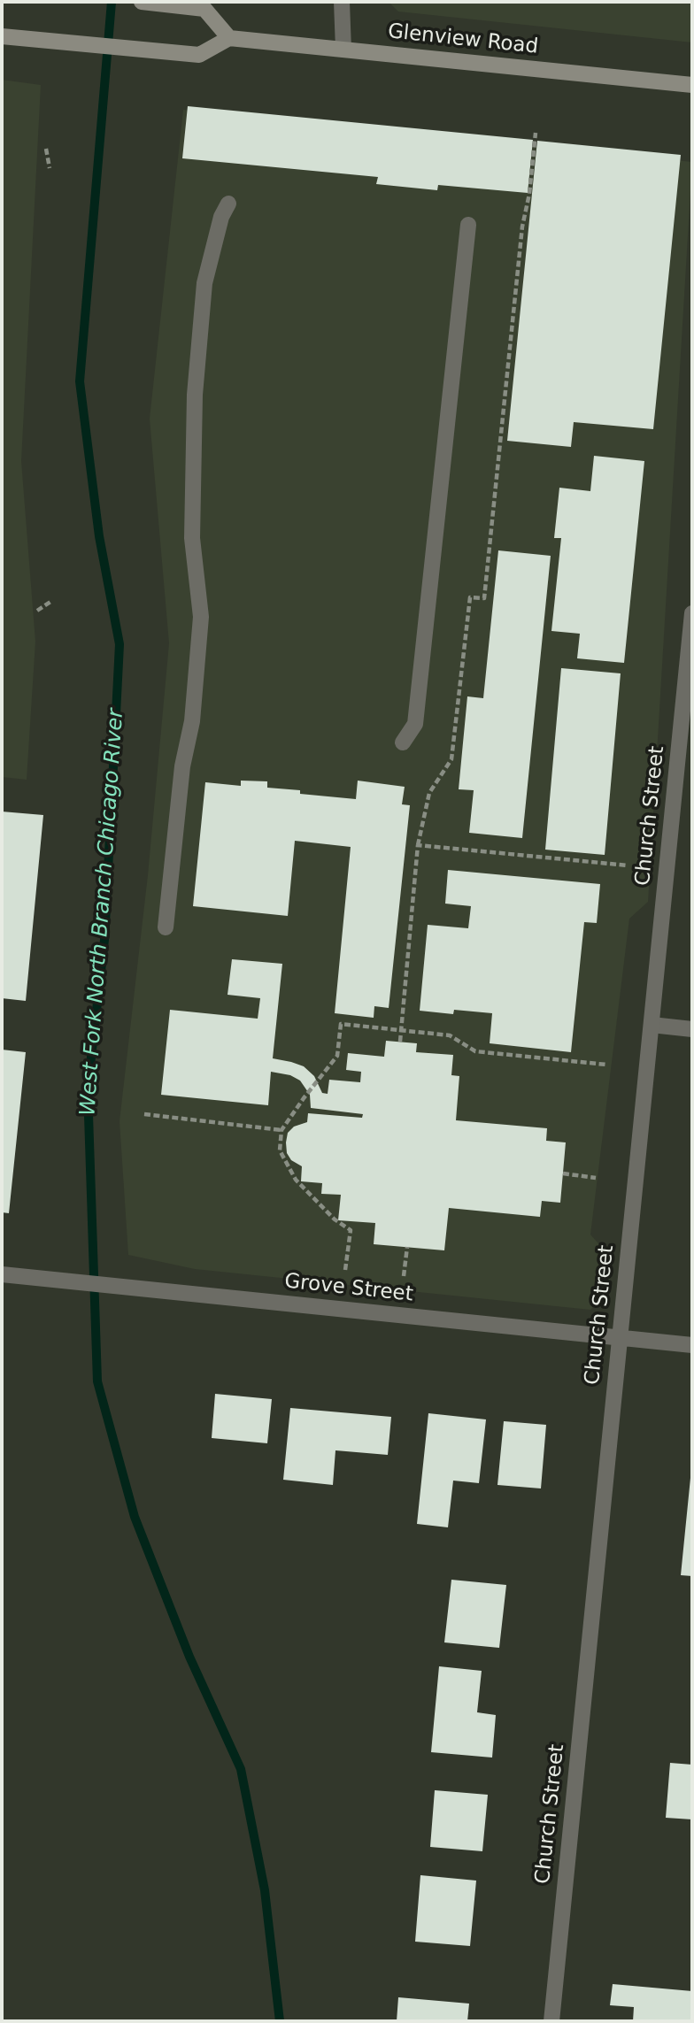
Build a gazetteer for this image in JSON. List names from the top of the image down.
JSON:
{
  "streets": {
    "main road": ["Glenview Road"],
    "street": ["Church Street", "Grove Street"]
  },
  "crossings": [
    ["Church Street", "Grove Street"]
  ],
  "water": ["West Fork North Branch Chicago River"]
}
